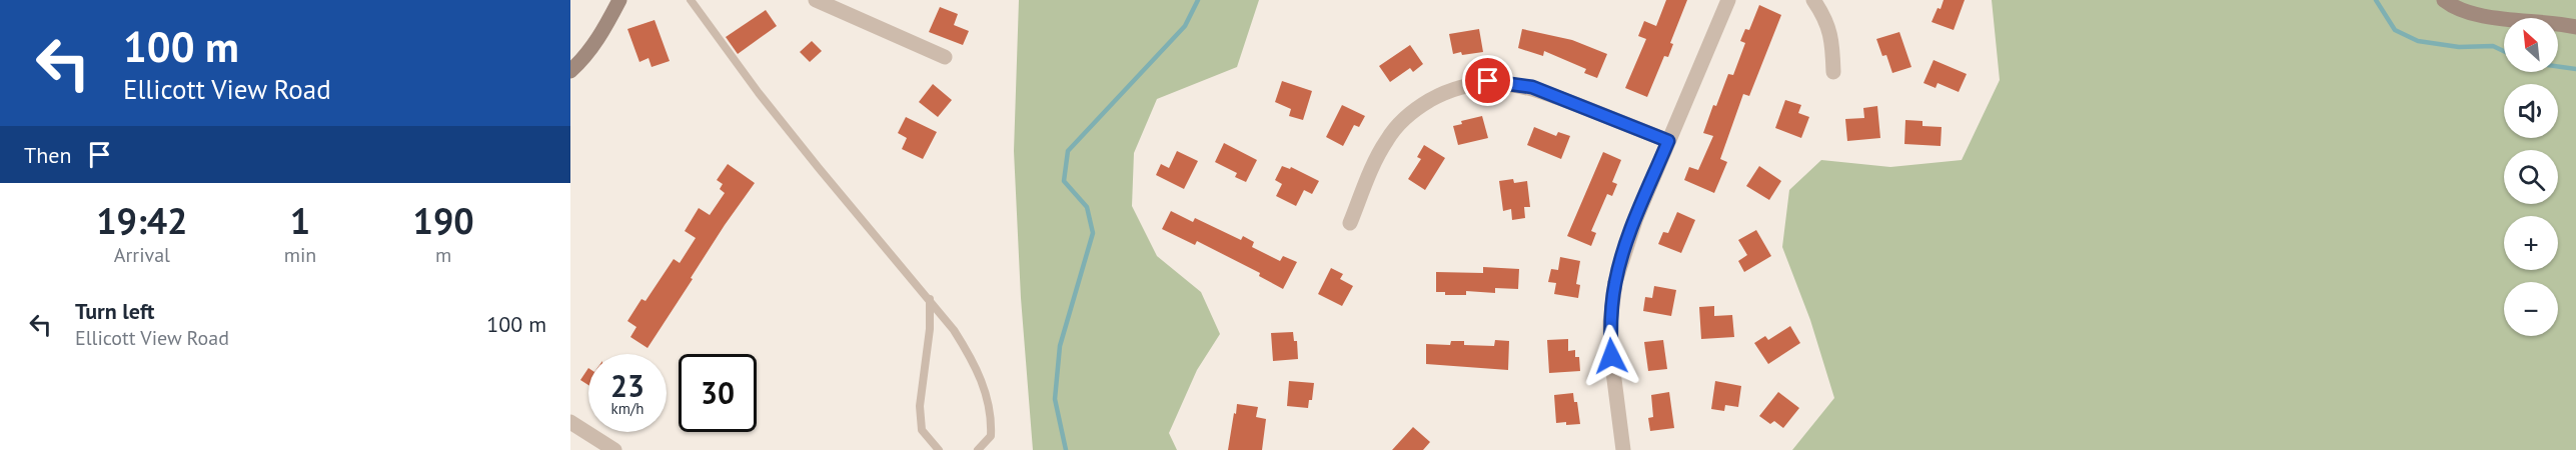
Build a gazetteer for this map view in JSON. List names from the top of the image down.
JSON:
{
  "north": "top left",
  "page": {
    "turn": ["100 m", "Ellicott View Road"],
    "map_buttons": ["+", "−"],
    "then": "Then",
    "eta": [
      "19:42",
      "Arrival",
      "1",
      "min",
      "190",
      "m"
    ],
    "list": [
      {
        "name": "Turn left",
        "note": "Ellicott View Road",
        "value": "100 m"
      }
    ],
    "speed": "23 km/h",
    "limit": "30"
  }
}
